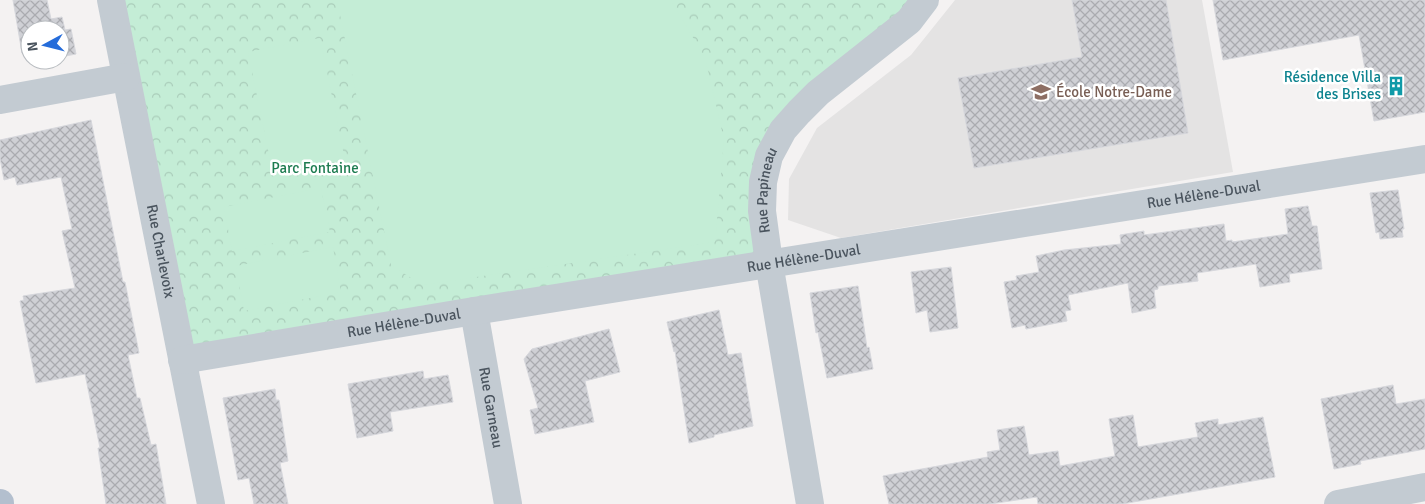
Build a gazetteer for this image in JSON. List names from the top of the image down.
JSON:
{
  "streets": {
    "street": [
      "Rue Papineau",
      "Rue Hélène-Duval",
      "Rue Charlevoix",
      "Rue Garneau"
    ]
  },
  "crossings": [
    ["Rue Papineau", "Rue Hélène-Duval"],
    ["Rue Hélène-Duval", "Rue Charlevoix"],
    ["Rue Hélène-Duval", "Rue Garneau"]
  ],
  "parks": ["Parc Fontaine"],
  "places": {
    "building": ["Résidence Villa des Brises"],
    "school or university": ["École Notre-Dame"]
  },
  "north": "left"
}
